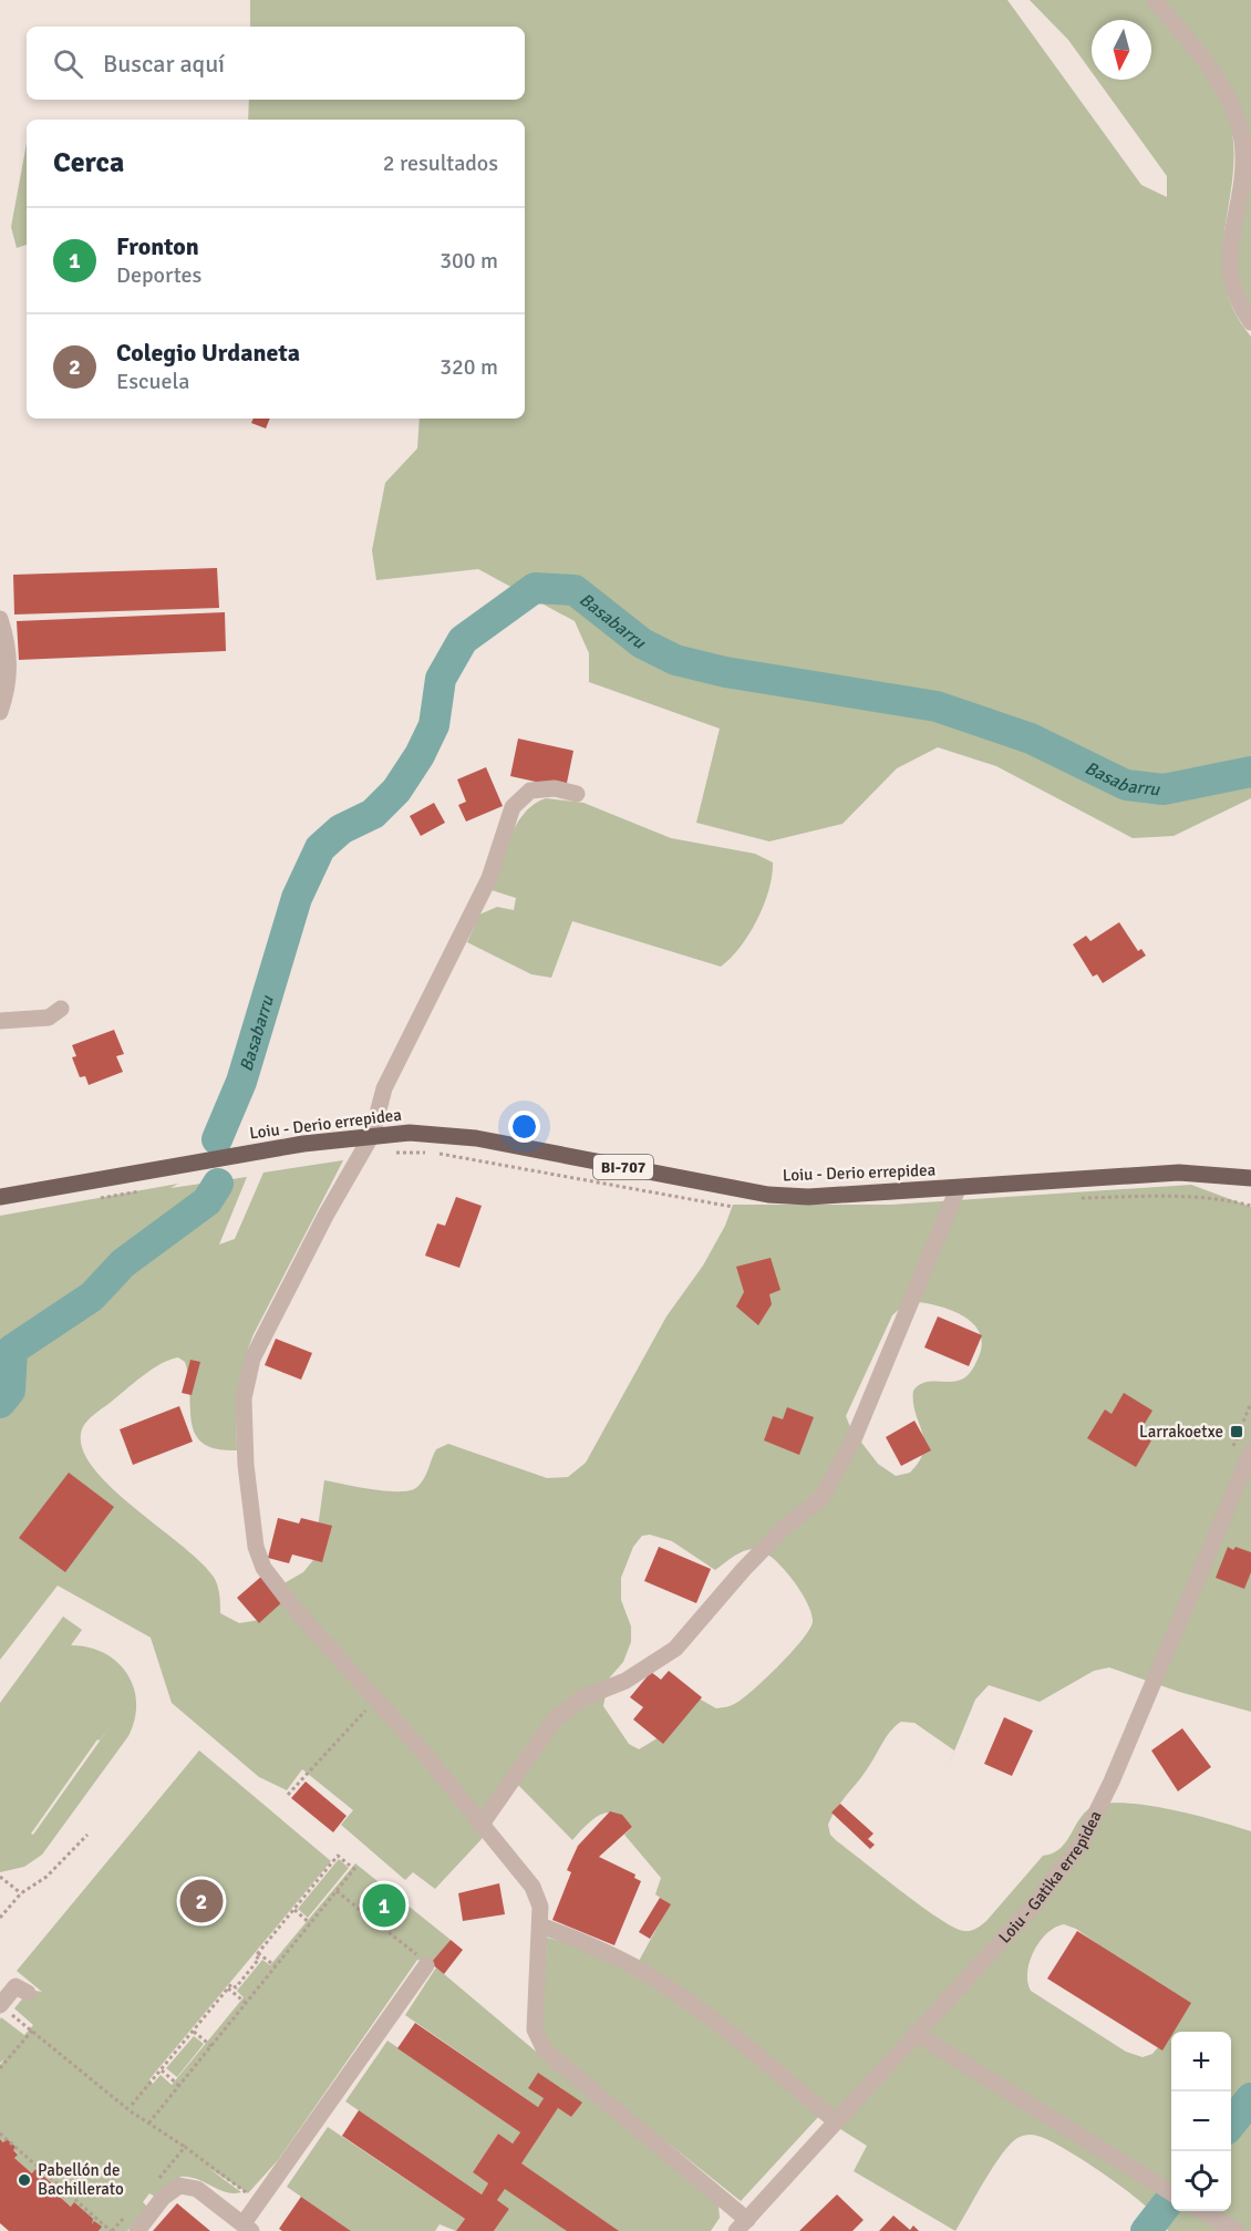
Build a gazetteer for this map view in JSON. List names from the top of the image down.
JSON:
{
  "streets": {
    "main road": ["Loiu - Derio errepidea", "BI-707"],
    "street": ["Loiu - Gatika errepidea"]
  },
  "water": ["Basabarru"],
  "places": {
    "transit": ["Larrakoetxe"],
    "other": ["Pabellón de Bachillerato"]
  },
  "north": "bottom",
  "page": {
    "search": "Buscar aquí",
    "heading": ["Cerca", "2 resultados"],
    "list": [
      {
        "mark": "1",
        "name": "Fronton",
        "note": "Deportes",
        "value": "300 m"
      },
      {
        "mark": "2",
        "name": "Colegio Urdaneta",
        "note": "Escuela",
        "value": "320 m"
      }
    ],
    "pins": ["2", "1"],
    "map_buttons": ["+", "−"]
  }
}
